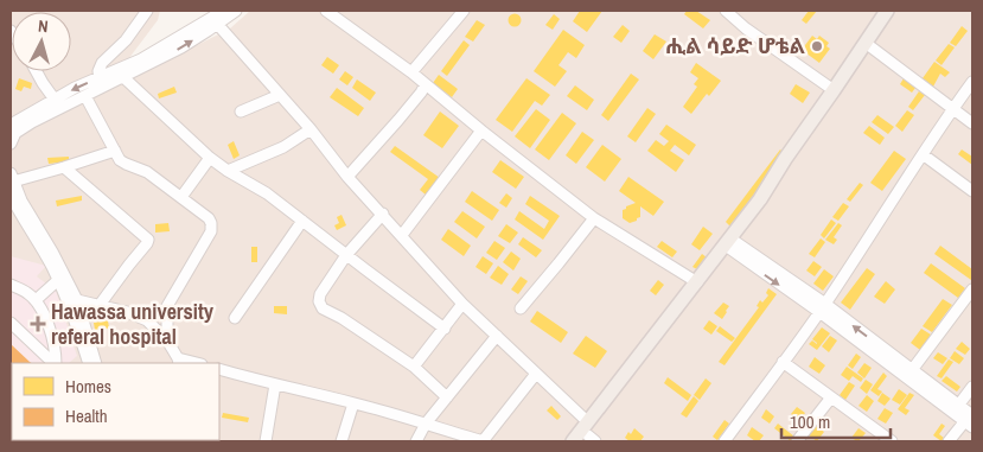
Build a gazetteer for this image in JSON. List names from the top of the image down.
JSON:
{
  "places": {
    "other": ["ሒል ሳይድ ሆቴል"],
    "health": ["Hawassa university referal hospital"]
  },
  "legend": ["Homes", "Health"],
  "scale_bar": "100 m",
  "north": "top"
}
